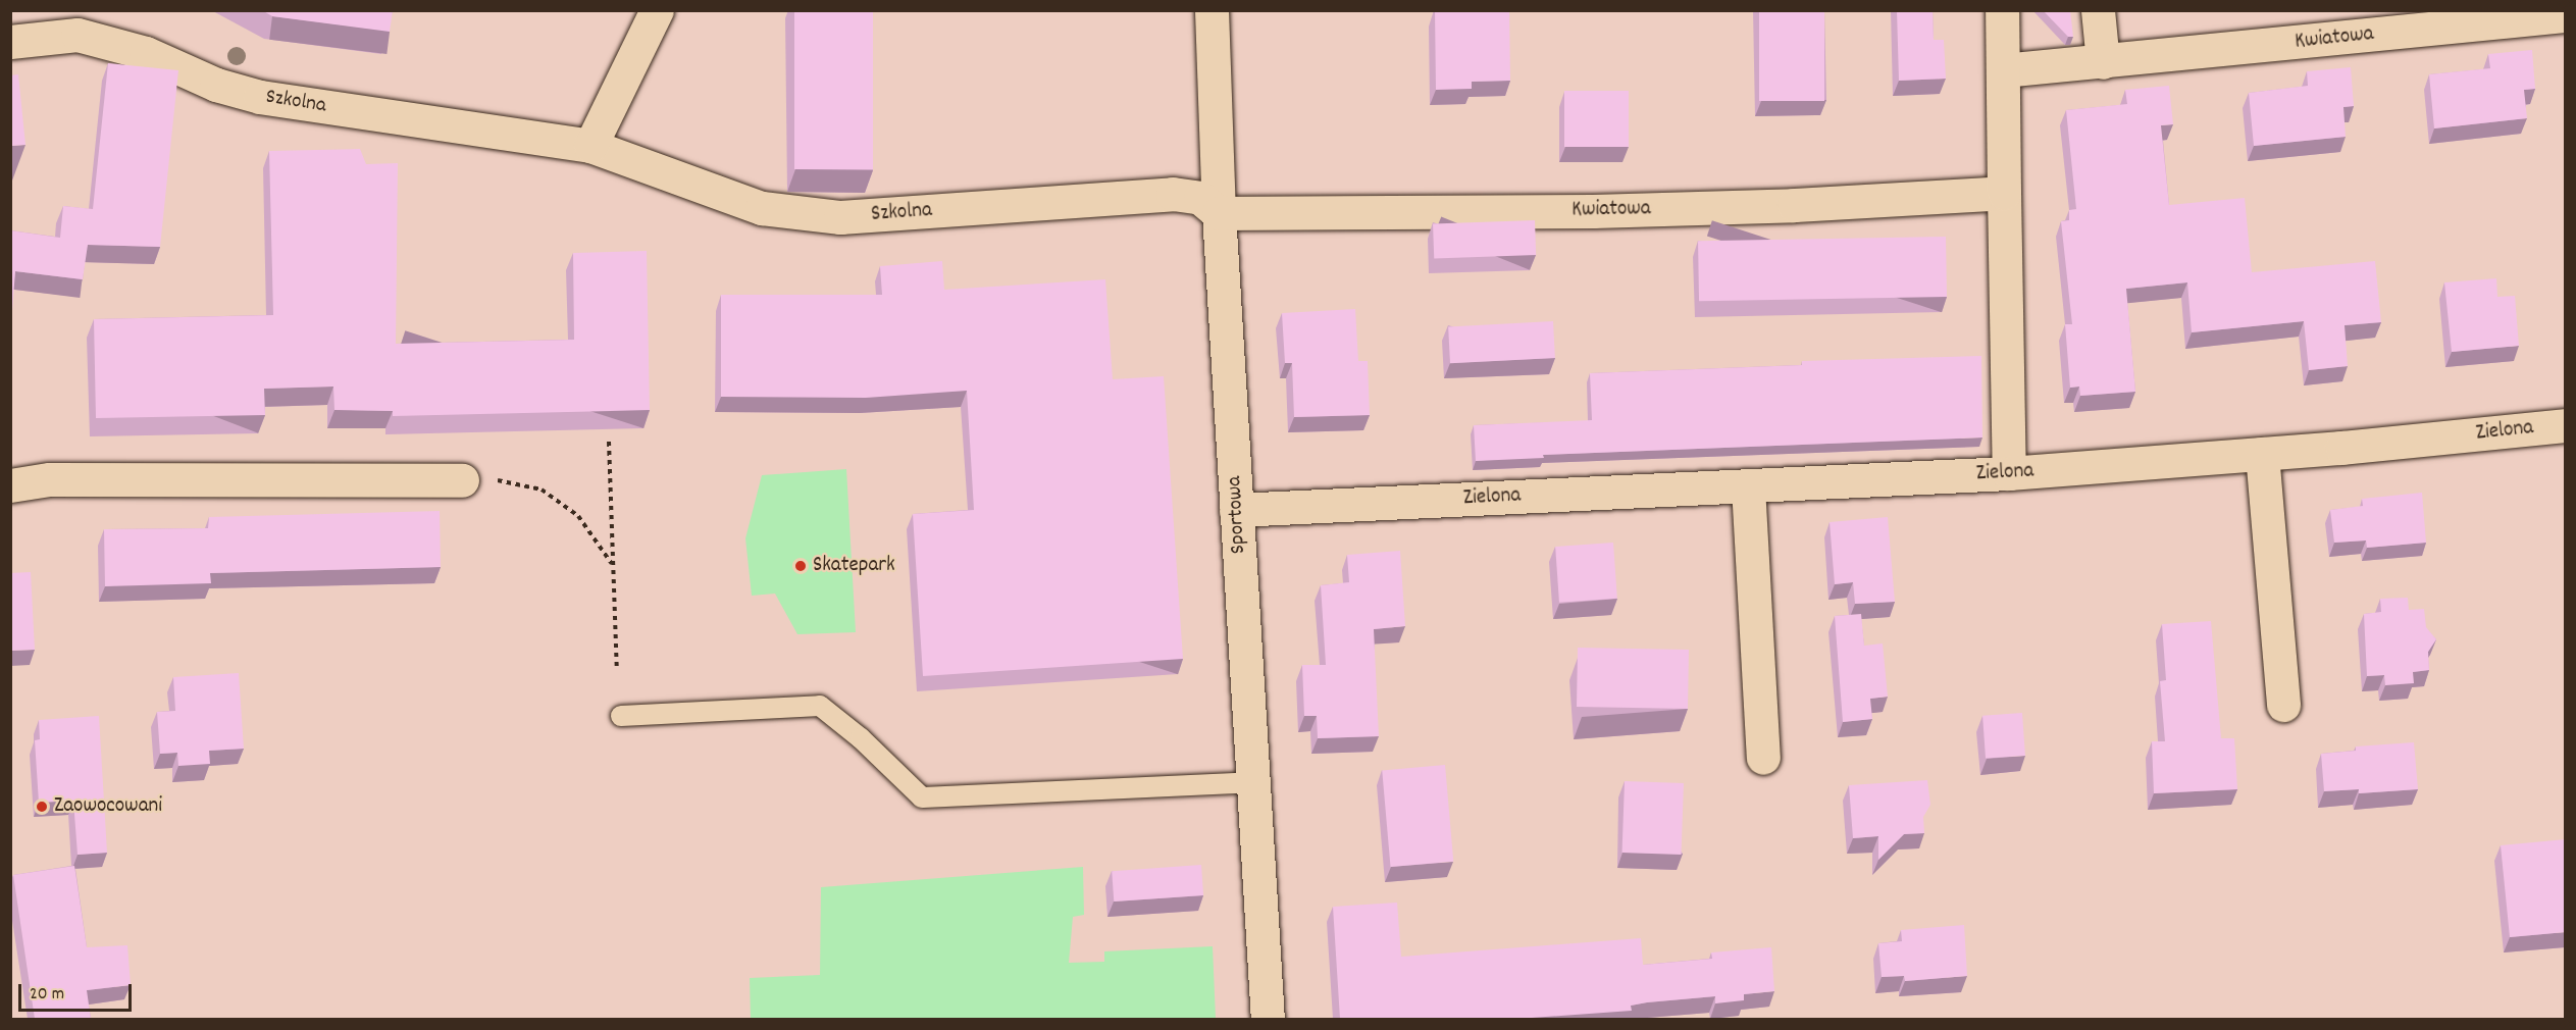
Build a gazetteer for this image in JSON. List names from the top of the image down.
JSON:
{
  "streets": {
    "street": [
      "Kwiatowa",
      "Szkolna",
      "Zielona",
      "Sportowa"
    ]
  },
  "crossings": [
    ["Kwiatowa", "Szkolna"],
    ["Kwiatowa", "Sportowa"],
    ["Szkolna", "Sportowa"],
    ["Zielona", "Sportowa"]
  ],
  "places": ["Skatepark", "Zaowocowani"],
  "scale_bar": "20 m"
}
